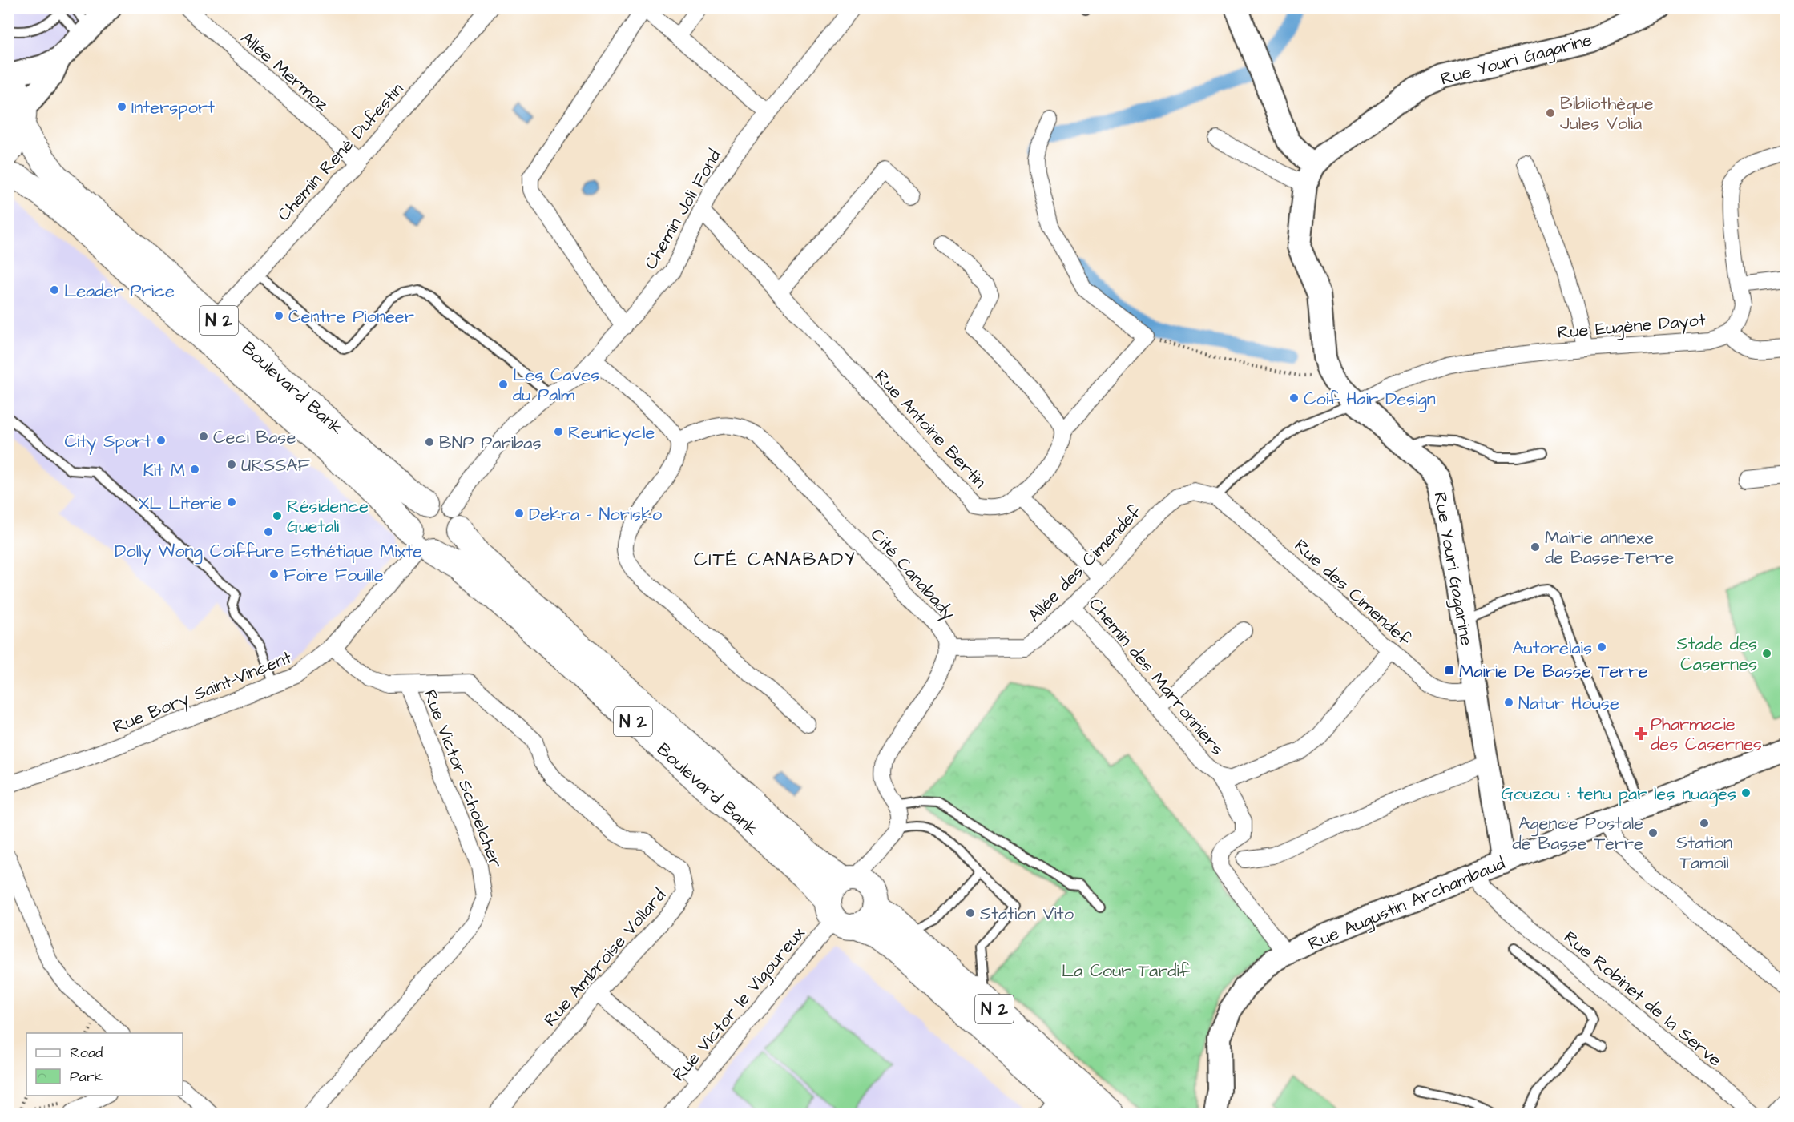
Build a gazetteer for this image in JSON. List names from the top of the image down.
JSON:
{
  "streets": {
    "main road": ["N 2", "Boulevard Bank"],
    "street": [
      "Rue Youri Gagarine",
      "Allée Mermoz",
      "Chemin René Dufestin",
      "Chemin Joli Fond",
      "Rue Eugène Dayot",
      "Rue Antoine Bertin",
      "Allée des Cimendef",
      "Cité Canabady",
      "Rue des Cimendef",
      "Chemin des Marronniers",
      "Rue Bory Saint-Vincent",
      "Rue Victor Schoelcher",
      "Rue Augustin Archambaud",
      "Rue Ambroise Vollard",
      "Rue Robinet de la Serve",
      "Rue Victor le Vigoureux"
    ]
  },
  "crossings": [
    ["Rue Youri Gagarine", "Rue Eugène Dayot"],
    ["Rue Youri Gagarine", "Rue des Cimendef"],
    ["Rue Youri Gagarine", "Rue Augustin Archambaud"],
    ["Allée Mermoz", "Chemin René Dufestin"],
    ["Chemin René Dufestin", "Boulevard Bank"],
    ["Chemin Joli Fond", "Boulevard Bank"],
    ["Chemin Joli Fond", "Rue Antoine Bertin"],
    ["Chemin Joli Fond", "Rue Bory Saint-Vincent"],
    ["N 2", "Boulevard Bank"],
    ["N 2", "Rue Victor le Vigoureux"],
    ["Boulevard Bank", "Rue Bory Saint-Vincent"],
    ["Boulevard Bank", "Rue Victor le Vigoureux"],
    ["Allée des Cimendef", "Cité Canabady"],
    ["Allée des Cimendef", "Rue des Cimendef"],
    ["Allée des Cimendef", "Chemin des Marronniers"],
    ["Rue des Cimendef", "Chemin des Marronniers"],
    ["Rue Bory Saint-Vincent", "Rue Victor Schoelcher"],
    ["Rue Victor Schoelcher", "Rue Ambroise Vollard"],
    ["Rue Augustin Archambaud", "Rue Robinet de la Serve"]
  ],
  "districts": ["CITÉ CANABADY"],
  "parks": ["La Cour Tardif"],
  "places": {
    "other": [
      "Intersport",
      "Bibliothèque Jules Volia",
      "Leader Price",
      "Centre Pioneer",
      "Les Caves du Palm",
      "Coif Hair Design",
      "Reunicycle",
      "Ceci Base",
      "City Sport",
      "BNP Paribas",
      "URSSAF",
      "Kit M",
      "XL Literie",
      "Dekra - Norisko",
      "Résidence Guetali",
      "Dolly Wong Coiffure Esthétique Mixte",
      "Mairie annexe de Basse-Terre",
      "Foire Fouille",
      "Autorelais",
      "Stade des Casernes",
      "Natur House",
      "Gouzou : tenu par les nuages",
      "Station Tamoil",
      "Agence Postale de Basse Terre",
      "Station Vito"
    ],
    "transit": ["Mairie De Basse Terre"],
    "health": ["Pharmacie des Casernes"]
  },
  "legend": ["Road", "Park"]
}
